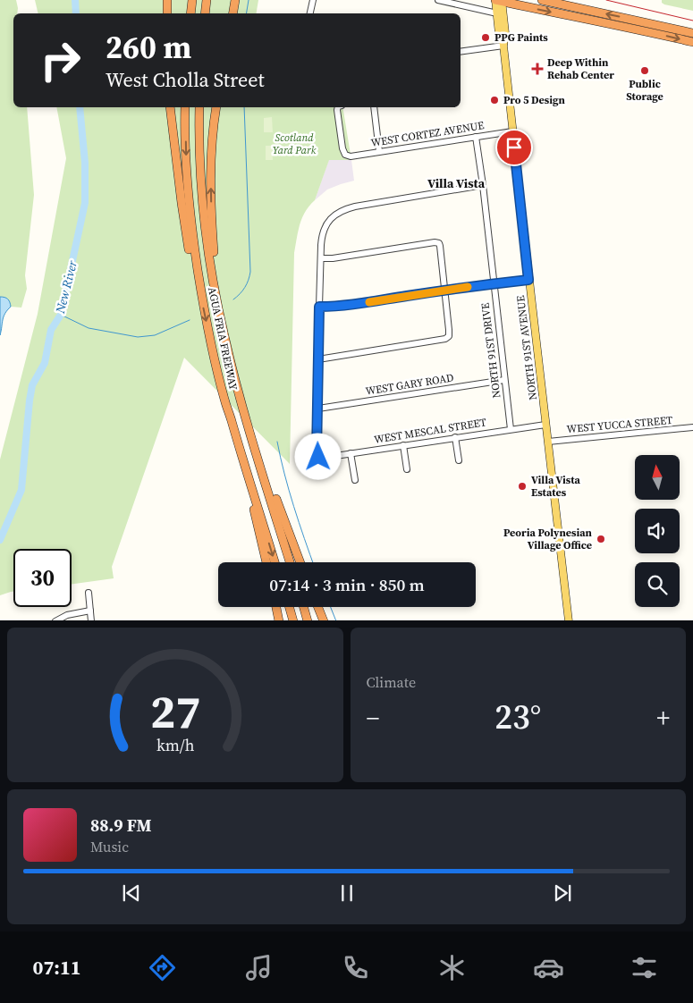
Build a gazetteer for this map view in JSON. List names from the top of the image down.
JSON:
{
  "streets": {
    "highway": ["AGUA FRIA FREEWAY"],
    "main road": ["NORTH 91ST AVENUE"],
    "street": [
      "WEST CORTEZ AVENUE",
      "NORTH 91ST DRIVE",
      "WEST GARY ROAD",
      "WEST YUCCA STREET",
      "WEST MESCAL STREET"
    ]
  },
  "crossings": [
    ["WEST CORTEZ AVENUE", "NORTH 91ST AVENUE"],
    ["WEST CORTEZ AVENUE", "NORTH 91ST DRIVE"],
    ["NORTH 91ST AVENUE", "WEST YUCCA STREET"],
    ["NORTH 91ST AVENUE", "WEST MESCAL STREET"],
    ["NORTH 91ST DRIVE", "WEST GARY ROAD"],
    ["NORTH 91ST DRIVE", "WEST MESCAL STREET"],
    ["WEST GARY ROAD", "WEST MESCAL STREET"]
  ],
  "districts": ["Villa Vista"],
  "water": ["New River"],
  "parks": ["Scotland Yard Park"],
  "places": {
    "other": [
      "PPG Paints",
      "Public Storage",
      "Pro 5 Design",
      "Villa Vista Estates",
      "Peoria Polynesian Village Office"
    ],
    "health": ["Deep Within Rehab Center"]
  },
  "north": "top",
  "page": {
    "turn": ["260 m", "West Cholla Street"],
    "limit": "30",
    "trip": "07:14 · 3 min · 850 m",
    "tile": "Climate",
    "heat": ["−", "23°", "+"],
    "song": ["88.9 FM", "Music"],
    "tabs": "07:11",
    "gauge": ["27", "km/h"]
  }
}
